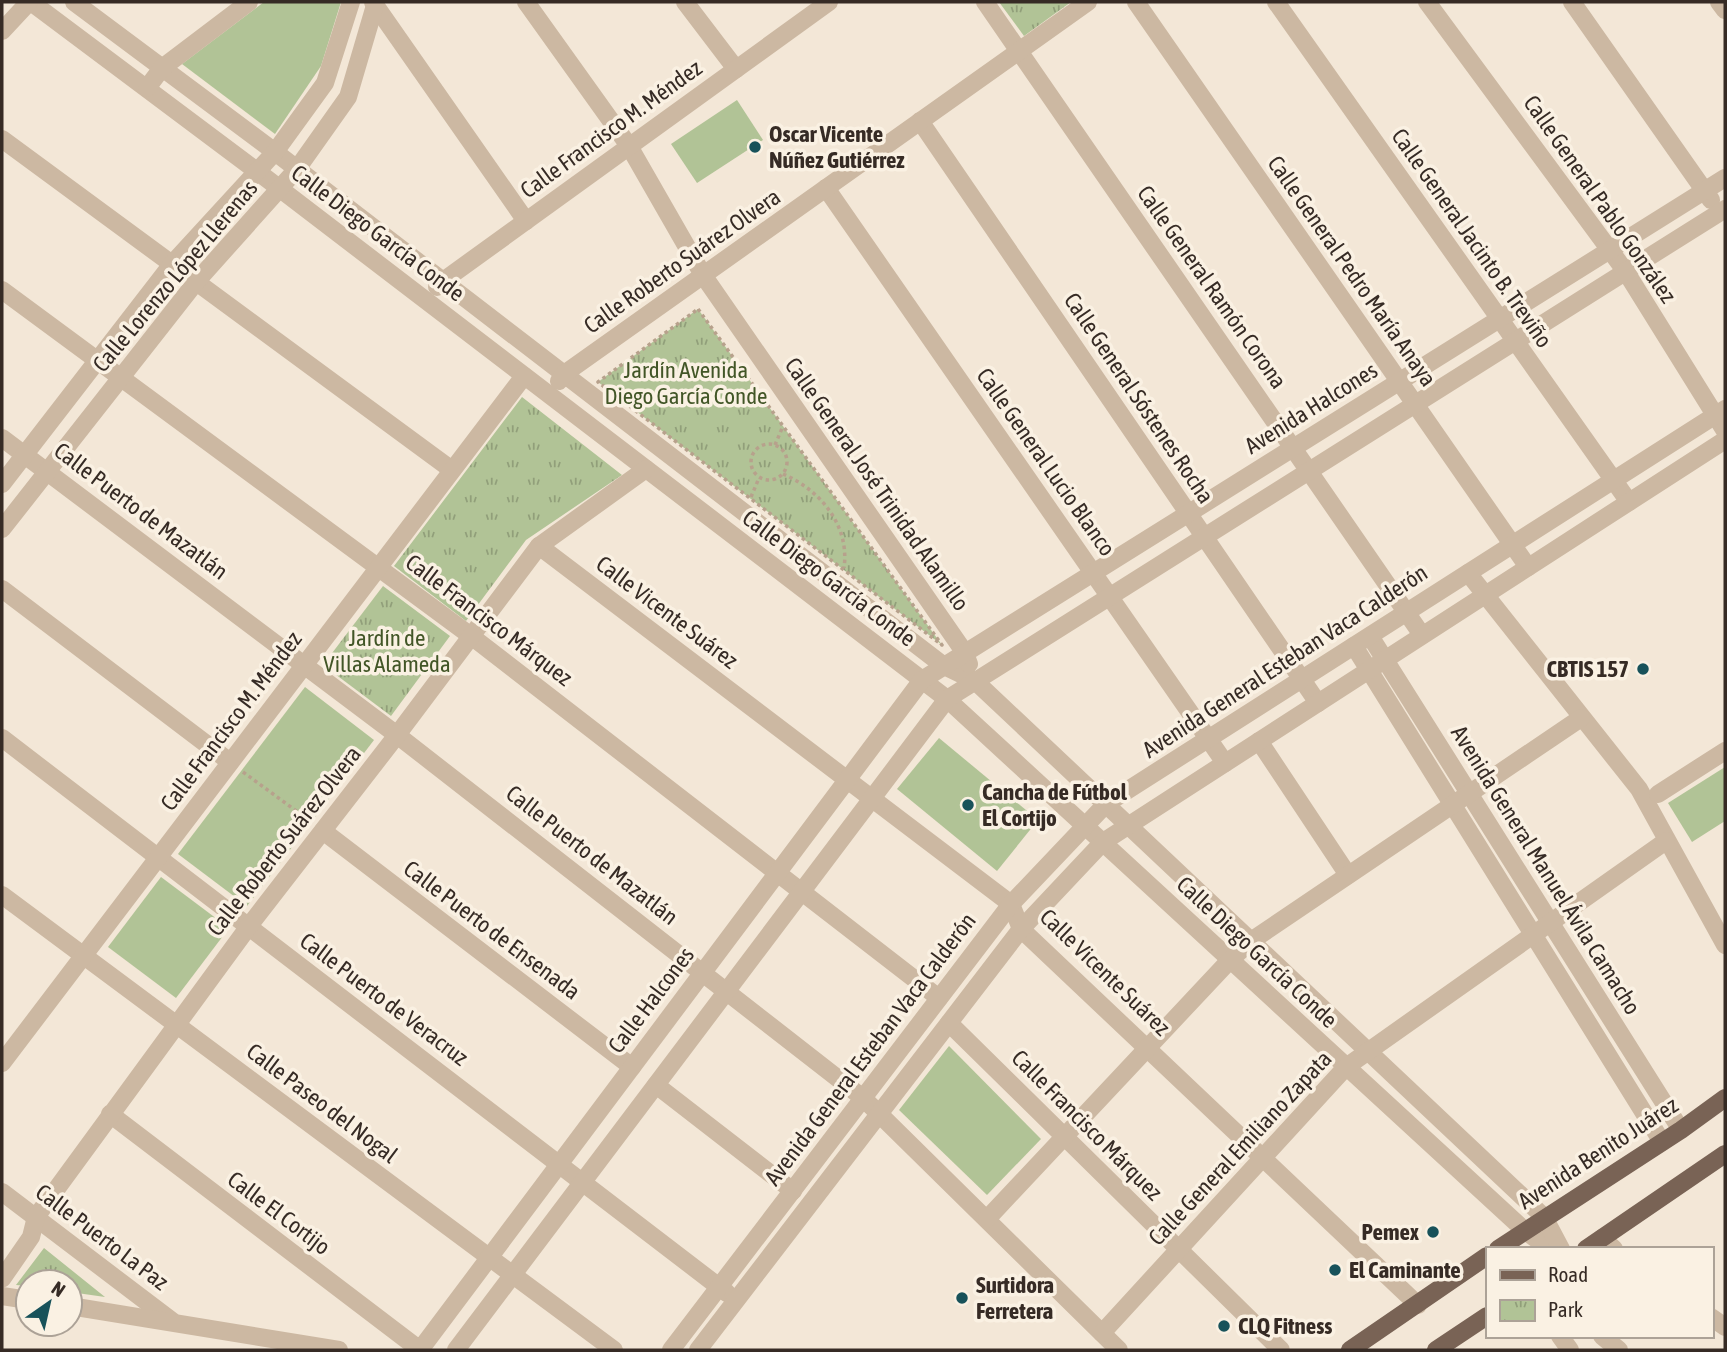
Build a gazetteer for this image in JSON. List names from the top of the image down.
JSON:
{
  "streets": {
    "main road": ["Avenida Benito Juárez"],
    "street": [
      "Calle Francisco M. Méndez",
      "Calle General Pablo González",
      "Calle Diego García Conde",
      "Calle General Jacinto B. Treviño",
      "Calle Roberto Suárez Olvera",
      "Calle General Pedro María Anaya",
      "Calle Lorenzo López Llerenas",
      "Calle General Ramón Corona",
      "Calle General Sóstenes Rocha",
      "Avenida Halcones",
      "Calle General Lucio Blanco",
      "Calle General José Trinidad Alamillo",
      "Calle Puerto de Mazatlán",
      "Calle Vicente Suárez",
      "Calle Francisco Márquez",
      "Avenida General Esteban Vaca Calderón",
      "Avenida General Manuel Ávila Camacho",
      "Calle Puerto de Ensenada",
      "Calle Puerto de Veracruz",
      "Calle Halcones",
      "Calle Paseo del Nogal",
      "Calle General Emiliano Zapata",
      "Calle El Cortijo",
      "Calle Puerto La Paz"
    ]
  },
  "crossings": [
    ["Calle Francisco M. Méndez", "Calle Diego García Conde"],
    ["Calle Francisco M. Méndez", "Calle General José Trinidad Alamillo"],
    ["Calle Francisco M. Méndez", "Calle Puerto de Mazatlán"],
    ["Calle Francisco M. Méndez", "Calle Francisco Márquez"],
    ["Calle Francisco M. Méndez", "Calle Puerto de Veracruz"],
    ["Calle Francisco M. Méndez", "Calle Paseo del Nogal"],
    ["Calle General Pablo González", "Avenida Halcones"],
    ["Calle General Pablo González", "Avenida General Esteban Vaca Calderón"],
    ["Calle Diego García Conde", "Calle Roberto Suárez Olvera"],
    ["Calle Diego García Conde", "Calle Lorenzo López Llerenas"],
    ["Calle Diego García Conde", "Avenida Halcones"],
    ["Calle Diego García Conde", "Calle General José Trinidad Alamillo"],
    ["Calle Diego García Conde", "Avenida General Esteban Vaca Calderón"],
    ["Calle Diego García Conde", "Calle Halcones"],
    ["Calle Diego García Conde", "Calle General Emiliano Zapata"],
    ["Calle Diego García Conde", "Avenida Benito Juárez"],
    ["Calle General Jacinto B. Treviño", "Avenida Halcones"],
    ["Calle General Jacinto B. Treviño", "Avenida General Esteban Vaca Calderón"],
    ["Calle Roberto Suárez Olvera", "Calle General Ramón Corona"],
    ["Calle Roberto Suárez Olvera", "Calle General Sóstenes Rocha"],
    ["Calle Roberto Suárez Olvera", "Calle General Lucio Blanco"],
    ["Calle Roberto Suárez Olvera", "Calle General José Trinidad Alamillo"],
    ["Calle Roberto Suárez Olvera", "Calle Puerto de Mazatlán"],
    ["Calle Roberto Suárez Olvera", "Calle Vicente Suárez"],
    ["Calle Roberto Suárez Olvera", "Calle Francisco Márquez"],
    ["Calle Roberto Suárez Olvera", "Calle Puerto de Ensenada"],
    ["Calle Roberto Suárez Olvera", "Calle Puerto de Veracruz"],
    ["Calle Roberto Suárez Olvera", "Calle Paseo del Nogal"],
    ["Calle Roberto Suárez Olvera", "Calle El Cortijo"],
    ["Calle Roberto Suárez Olvera", "Calle Puerto La Paz"],
    ["Calle General Pedro María Anaya", "Avenida Halcones"],
    ["Calle General Pedro María Anaya", "Avenida General Esteban Vaca Calderón"],
    ["Calle Lorenzo López Llerenas", "Calle Puerto de Mazatlán"],
    ["Calle Lorenzo López Llerenas", "Calle Francisco Márquez"],
    ["Calle General Ramón Corona", "Avenida Halcones"],
    ["Calle General Ramón Corona", "Avenida General Esteban Vaca Calderón"],
    ["Calle General Sóstenes Rocha", "Avenida Halcones"],
    ["Calle General Sóstenes Rocha", "Avenida General Esteban Vaca Calderón"],
    ["Avenida Halcones", "Calle General Lucio Blanco"],
    ["Avenida Halcones", "Calle General José Trinidad Alamillo"],
    ["Avenida Halcones", "Calle Halcones"],
    ["Calle General Lucio Blanco", "Avenida General Esteban Vaca Calderón"],
    ["Calle Puerto de Mazatlán", "Avenida General Esteban Vaca Calderón"],
    ["Calle Puerto de Mazatlán", "Calle Halcones"],
    ["Calle Puerto de Mazatlán", "Calle General Emiliano Zapata"],
    ["Calle Vicente Suárez", "Avenida General Esteban Vaca Calderón"],
    ["Calle Vicente Suárez", "Calle Halcones"],
    ["Calle Vicente Suárez", "Calle General Emiliano Zapata"],
    ["Calle Francisco Márquez", "Avenida General Esteban Vaca Calderón"],
    ["Calle Francisco Márquez", "Calle Halcones"],
    ["Calle Francisco Márquez", "Calle General Emiliano Zapata"],
    ["Avenida General Esteban Vaca Calderón", "Avenida General Manuel Ávila Camacho"],
    ["Avenida General Esteban Vaca Calderón", "Calle Puerto de Veracruz"],
    ["Avenida General Manuel Ávila Camacho", "Calle General Emiliano Zapata"],
    ["Avenida General Manuel Ávila Camacho", "Avenida Benito Juárez"],
    ["Calle Puerto de Ensenada", "Calle Halcones"],
    ["Calle Puerto de Veracruz", "Calle Halcones"],
    ["Calle Halcones", "Calle Paseo del Nogal"],
    ["Calle Halcones", "Calle El Cortijo"]
  ],
  "parks": ["Jardín Avenida Diego García Conde", "Jardín de Villas Alameda"],
  "places": [
    "Oscar Vicente Núñez Gutiérrez",
    "CBTIS 157",
    "Cancha de Fútbol El Cortijo",
    "Pemex",
    "El Caminante",
    "Surtidora Ferretera",
    "CLQ Fitness"
  ],
  "legend": ["Road", "Park"],
  "north": "top right"
}
